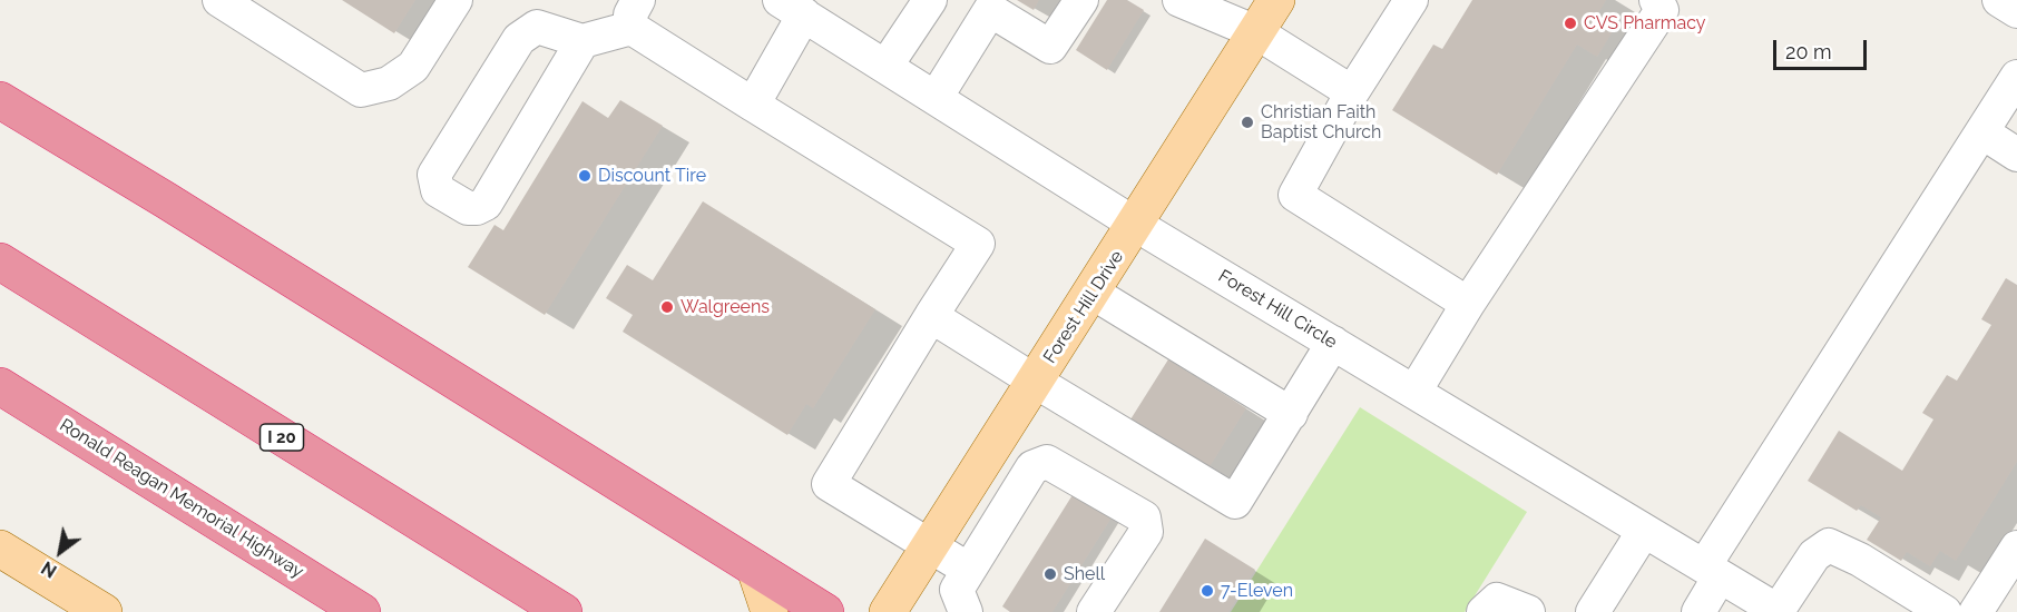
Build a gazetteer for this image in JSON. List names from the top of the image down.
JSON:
{
  "streets": {
    "highway": ["I 20", "Ronald Reagan Memorial Highway"],
    "main road": ["Forest Hill Drive"],
    "street": ["Forest Hill Circle"]
  },
  "crossings": [
    ["Forest Hill Drive", "Forest Hill Circle"]
  ],
  "places": [
    "CVS Pharmacy",
    "Christian Faith Baptist Church",
    "Discount Tire",
    "Walgreens",
    "Shell",
    "7-Eleven"
  ],
  "scale_bar": "20 m",
  "north": "bottom left"
}
